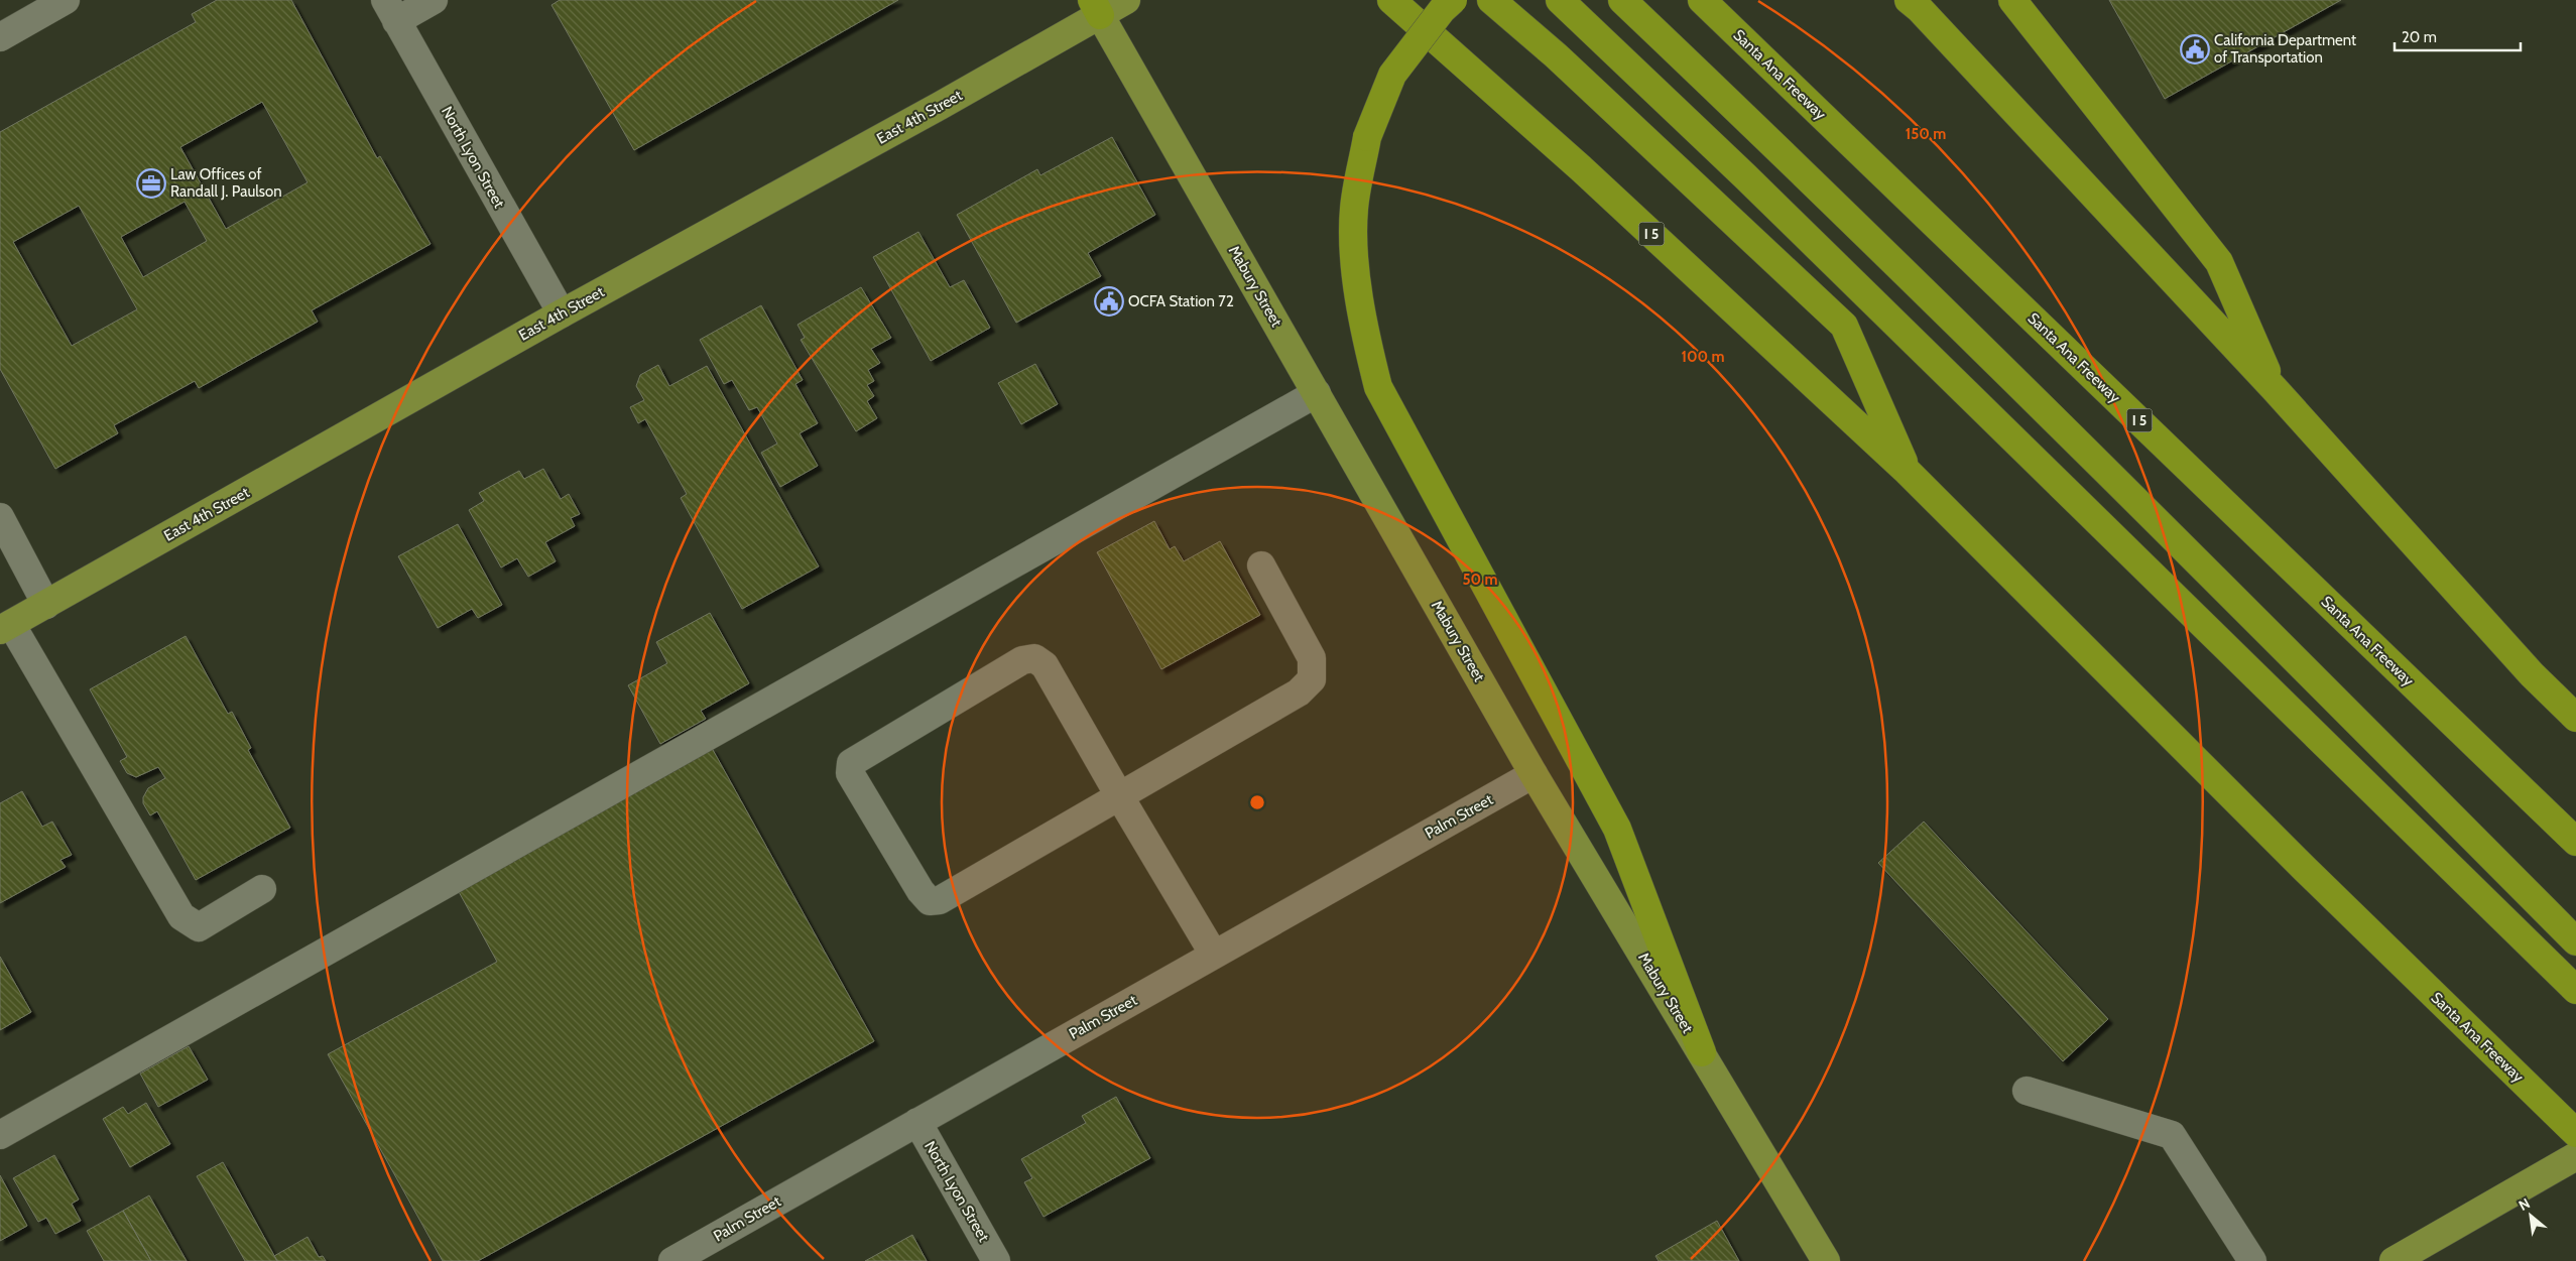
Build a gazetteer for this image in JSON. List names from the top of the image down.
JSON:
{
  "streets": {
    "highway": ["Santa Ana Freeway", "I 5"],
    "main road": ["East 4th Street", "Mabury Street"],
    "street": ["North Lyon Street", "Palm Street"]
  },
  "crossings": [
    ["East 4th Street", "North Lyon Street"],
    ["East 4th Street", "Mabury Street"],
    ["North Lyon Street", "Palm Street"],
    ["Mabury Street", "Palm Street"]
  ],
  "places": {
    "public building": ["California Department of Transportation", "OCFA Station 72"],
    "office": ["Law Offices of Randall J. Paulson"]
  },
  "scale_bar": "20 m",
  "north": "top left",
  "rings": ["150 m", "100 m", "50 m"]
}
